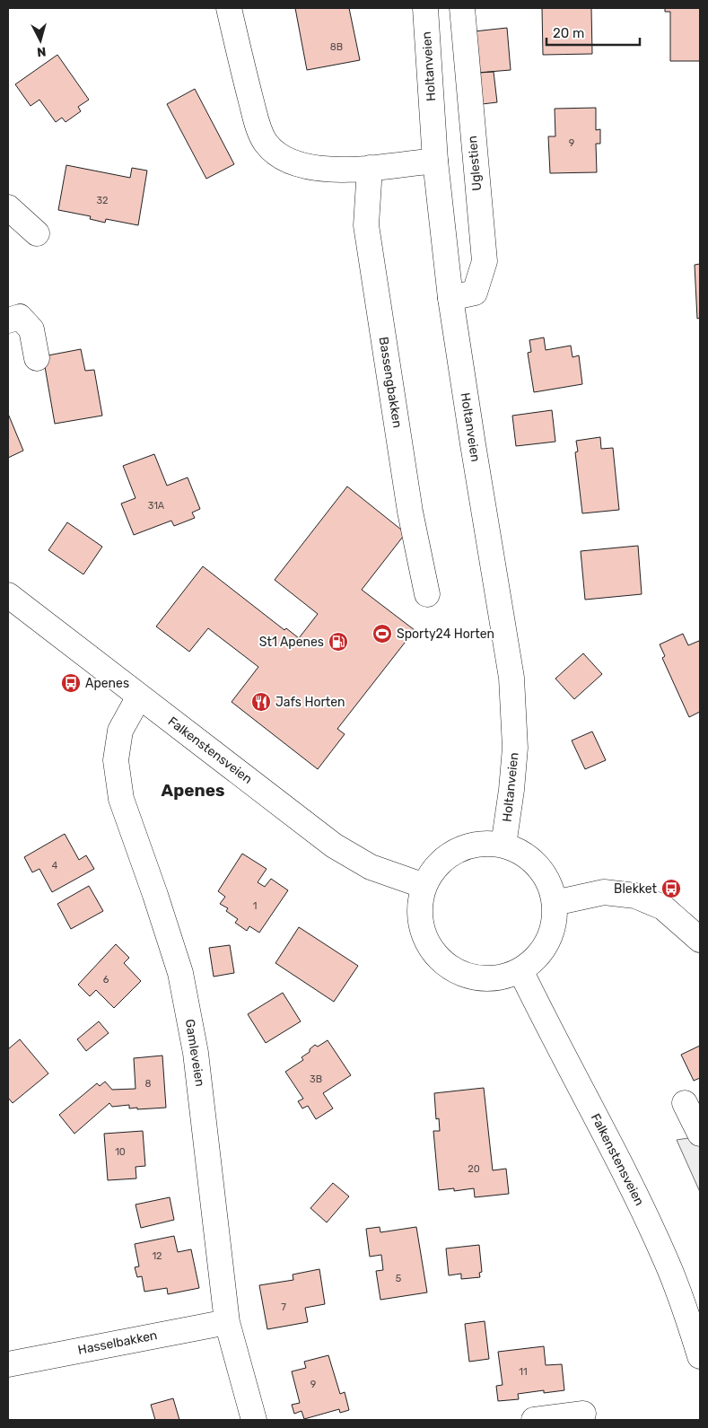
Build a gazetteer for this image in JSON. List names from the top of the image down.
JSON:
{
  "streets": {
    "main road": [
      "Holtanveien",
      "Uglestien",
      "Bassengbakken",
      "Falkenstensveien",
      "Gamleveien",
      "Hasselbakken"
    ]
  },
  "crossings": [
    ["Holtanveien", "Uglestien"],
    ["Holtanveien", "Falkenstensveien"],
    ["Falkenstensveien", "Gamleveien"],
    ["Gamleveien", "Hasselbakken"]
  ],
  "districts": ["Apenes"],
  "places": {
    "sports": ["Sporty24 Horten"],
    "fuel station": ["St1 Apenes"],
    "bus stop": ["Apenes", "Blekket"],
    "restaurant": ["Jafs Horten"]
  },
  "house_numbers": [
    "8B",
    "9",
    "32",
    "31A",
    "4",
    "1",
    "6",
    "3B",
    "8",
    "10",
    "20",
    "12",
    "5",
    "7",
    "11",
    "9"
  ],
  "scale_bar": "20 m",
  "north": "bottom"
}
